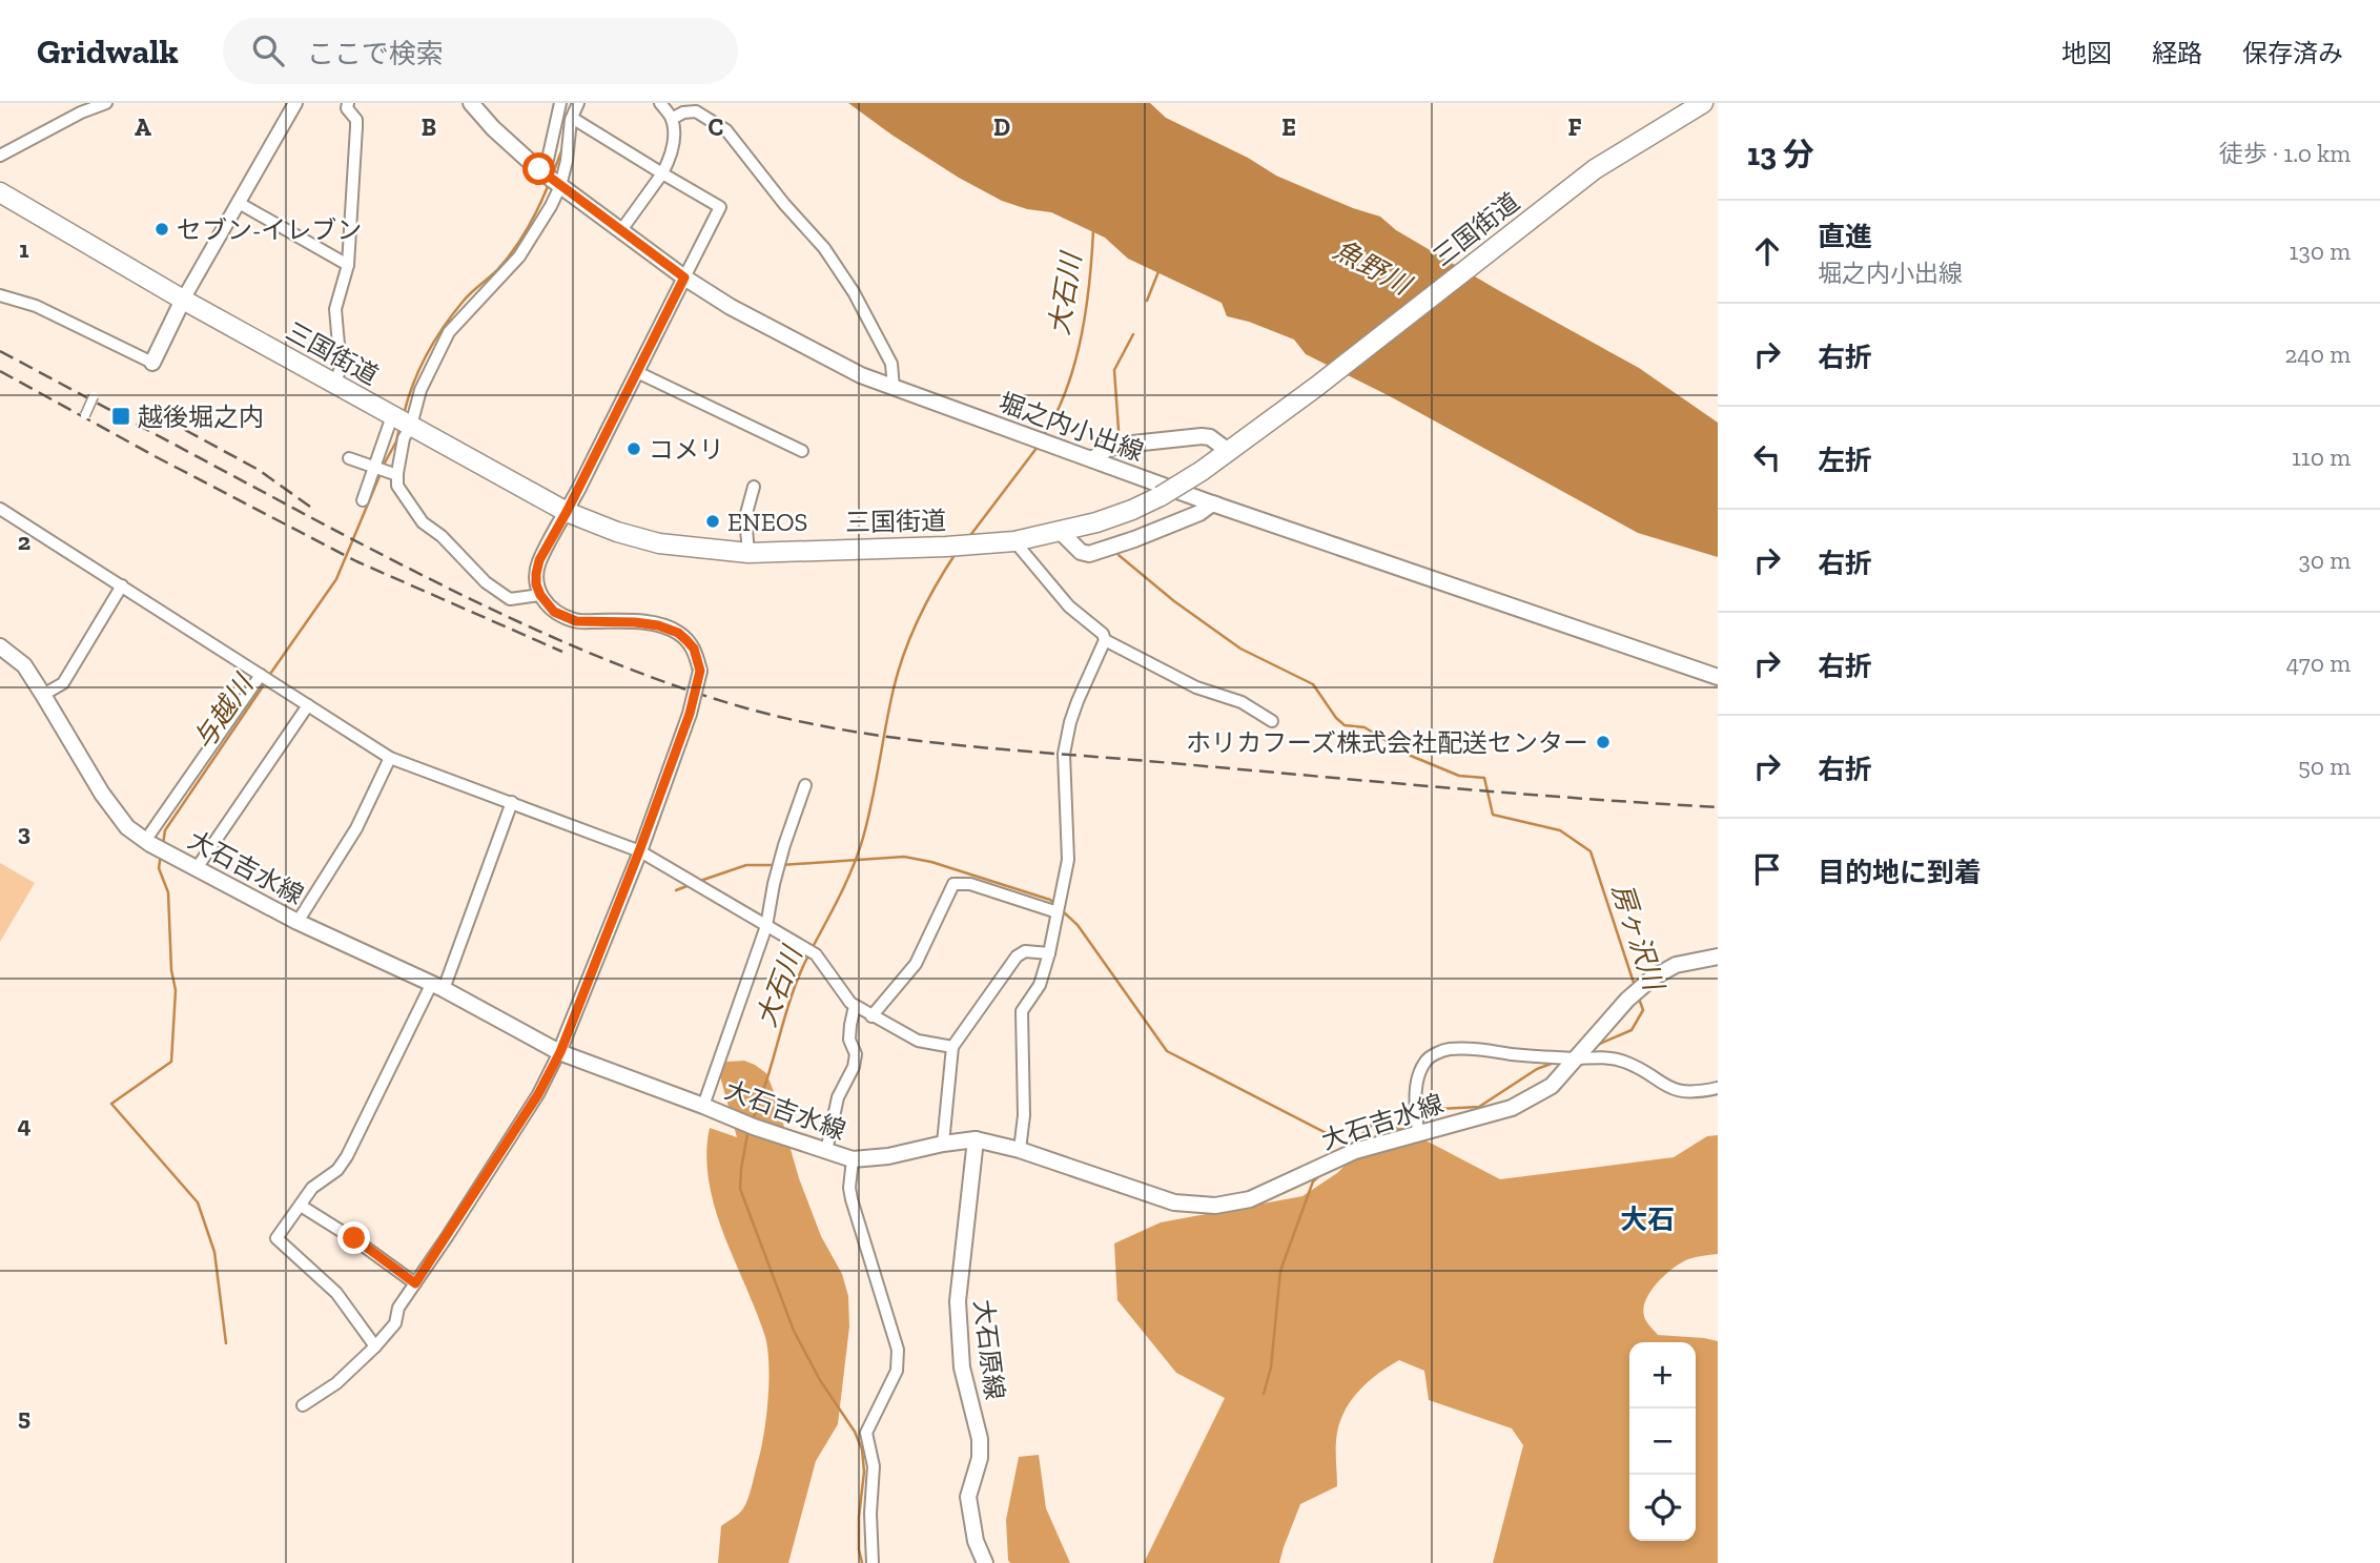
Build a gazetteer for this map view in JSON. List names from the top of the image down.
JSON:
{
  "streets": {
    "highway": ["三国街道"],
    "main road": ["堀之内小出線", "大石吉水線", "大石原線"]
  },
  "crossings": [
    ["大石吉水線", "大石原線"]
  ],
  "districts": ["大石"],
  "water": [
    "魚野川",
    "大石川",
    "与越川",
    "房ヶ沢川"
  ],
  "places": {
    "other": [
      "セブン-イレブン",
      "コメリ",
      "ENEOS",
      "ホリカフーズ株式会社配送センター"
    ],
    "transit": ["越後堀之内"]
  },
  "page": {
    "header": "Gridwalk",
    "search": "ここで検索",
    "nav": ["地図", "経路", "保存済み"],
    "heading": ["13 分", "徒歩 · 1.0 km"],
    "list": [
      ["直進", "堀之内小出線", "130 m"],
      ["右折", "240 m"],
      ["左折", "110 m"],
      ["右折", "30 m"],
      ["右折", "470 m"],
      ["右折", "50 m"],
      "目的地に到着"
    ],
    "map_buttons": ["+", "−"]
  },
  "grid": {
    "columns": [
      "A",
      "B",
      "C",
      "D",
      "E",
      "F"
    ],
    "rows": [
      "1",
      "2",
      "3",
      "4",
      "5"
    ]
  }
}
